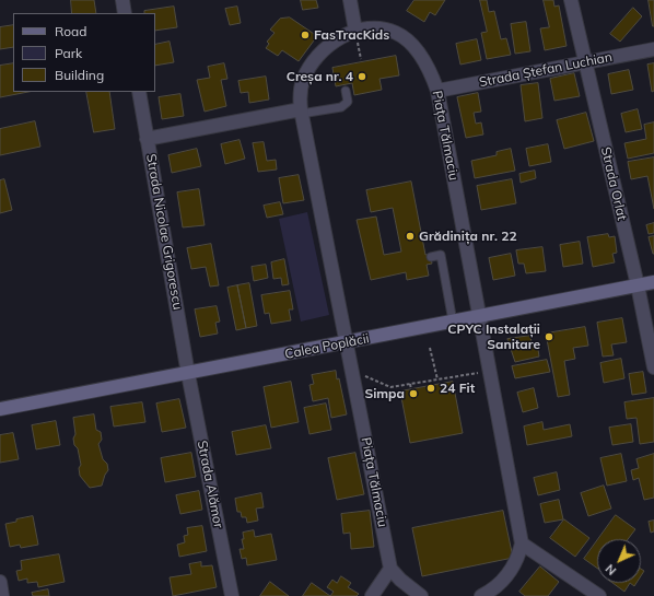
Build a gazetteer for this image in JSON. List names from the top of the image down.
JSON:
{
  "streets": {
    "main road": ["Calea Poplăcii"],
    "street": [
      "Strada Ștefan Luchian",
      "Piața Tălmaciu",
      "Strada Orlat",
      "Strada Nicolae Grigorescu",
      "Strada Alămor"
    ]
  },
  "crossings": [
    ["Strada Ștefan Luchian", "Piața Tălmaciu"],
    ["Strada Ștefan Luchian", "Strada Orlat"],
    ["Piața Tălmaciu", "Calea Poplăcii"],
    ["Strada Orlat", "Calea Poplăcii"],
    ["Strada Nicolae Grigorescu", "Calea Poplăcii"],
    ["Strada Nicolae Grigorescu", "Strada Alămor"],
    ["Calea Poplăcii", "Strada Alămor"]
  ],
  "places": [
    "FasTracKids",
    "Creșa nr. 4",
    "Grădinița nr. 22",
    "CPYC Instalații Sanitare",
    "24 Fit",
    "Simpa"
  ],
  "legend": ["Road", "Park", "Building"],
  "north": "bottom left"
}
